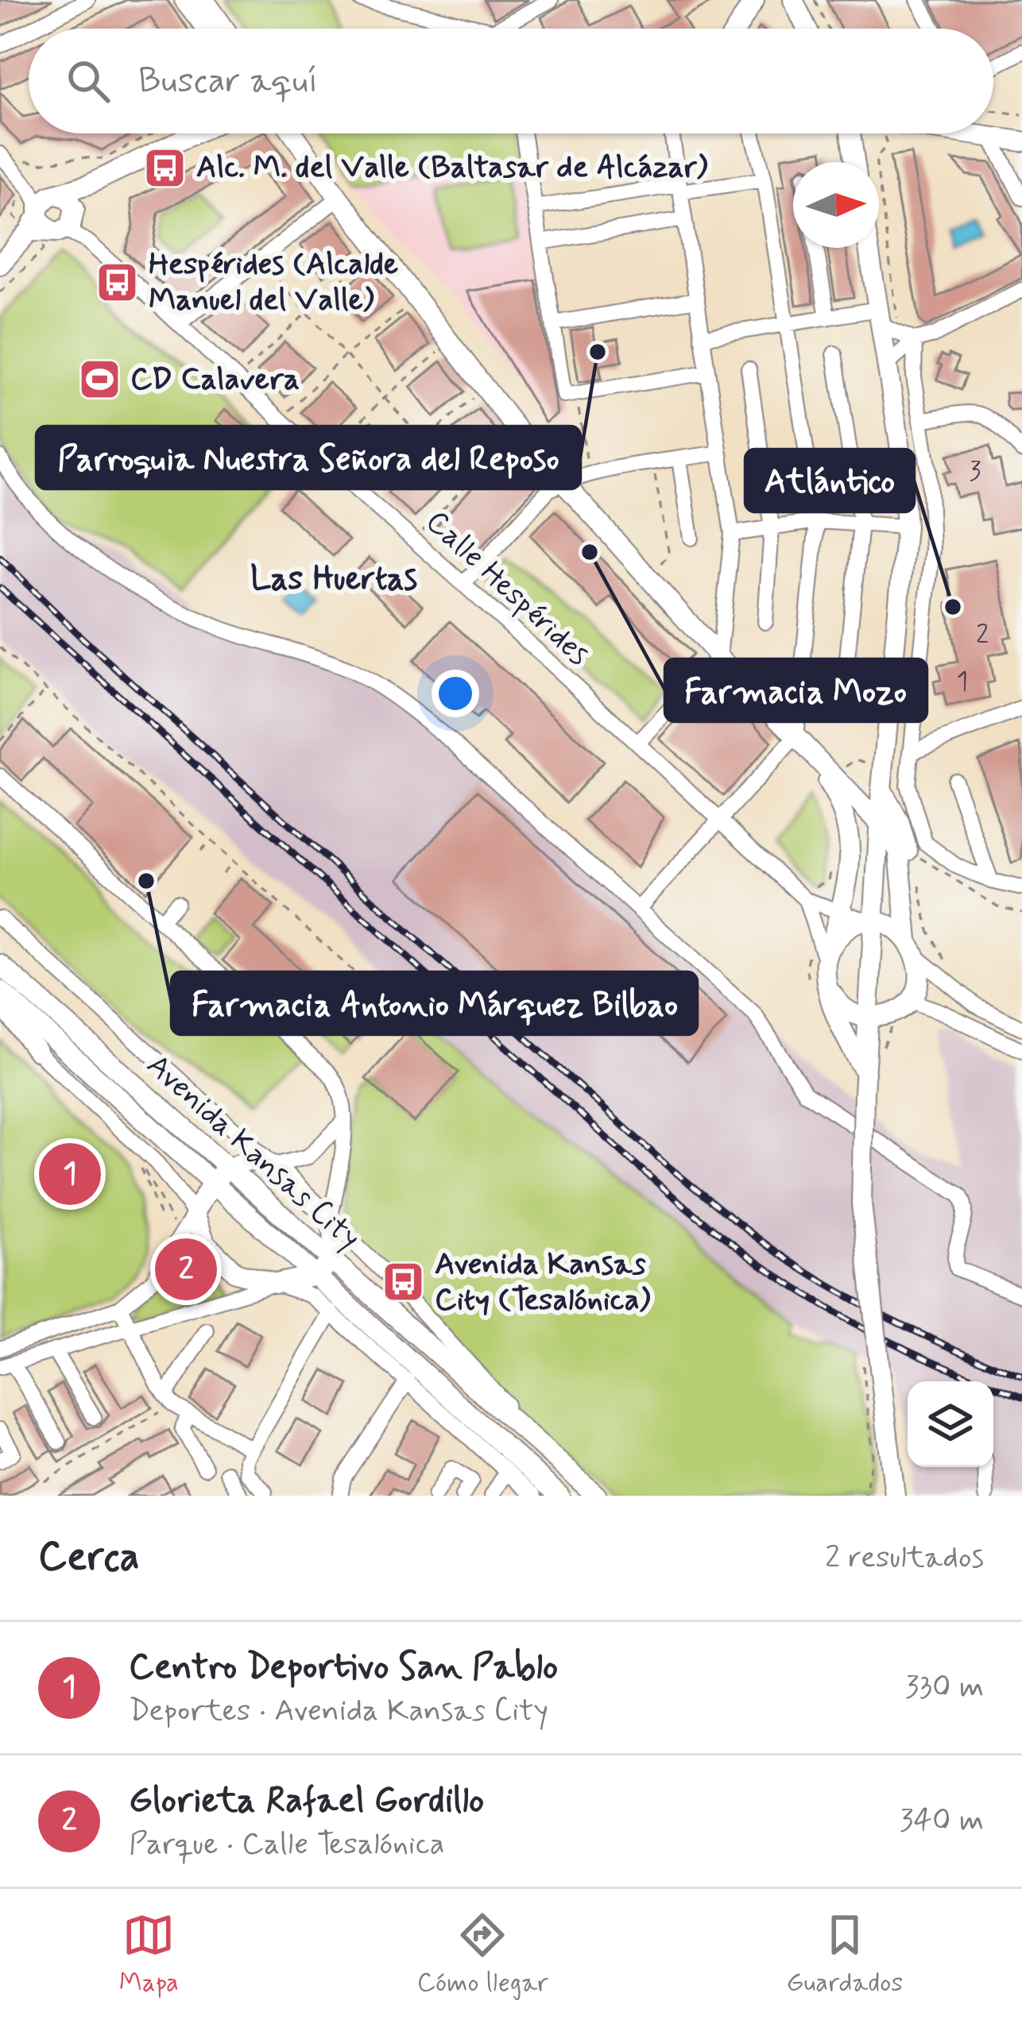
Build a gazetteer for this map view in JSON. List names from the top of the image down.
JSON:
{
  "streets": {
    "main road": ["Avenida Kansas City"],
    "street": ["Calle Hespérides"]
  },
  "districts": ["Las Huertas"],
  "places": {
    "bus stop": ["Alc. M. del Valle (Baltasar de Alcázar)", "Hespérides (Alcalde Manuel del Valle)", "Avenida Kansas City (Tesalónica)"],
    "other": [
      "Parroquia Nuestra Señora del Reposo",
      "Farmacia Mozo",
      "Atlántico",
      "Farmacia Antonio Márquez Bilbao"
    ],
    "sports": ["CD Calavera"]
  },
  "house_numbers": ["3", "2", "1"],
  "north": "right",
  "page": {
    "search": "Buscar aquí",
    "pins": ["1", "2"],
    "heading": ["Cerca", "2 resultados"],
    "list": [
      {
        "mark": "1",
        "name": "Centro Deportivo San Pablo",
        "note": "Deportes · Avenida Kansas City",
        "value": "330 m"
      },
      {
        "mark": "2",
        "name": "Glorieta Rafael Gordillo",
        "note": "Parque · Calle Tesalónica",
        "value": "340 m"
      }
    ],
    "nav": ["Mapa", "Cómo llegar", "Guardados"]
  }
}
